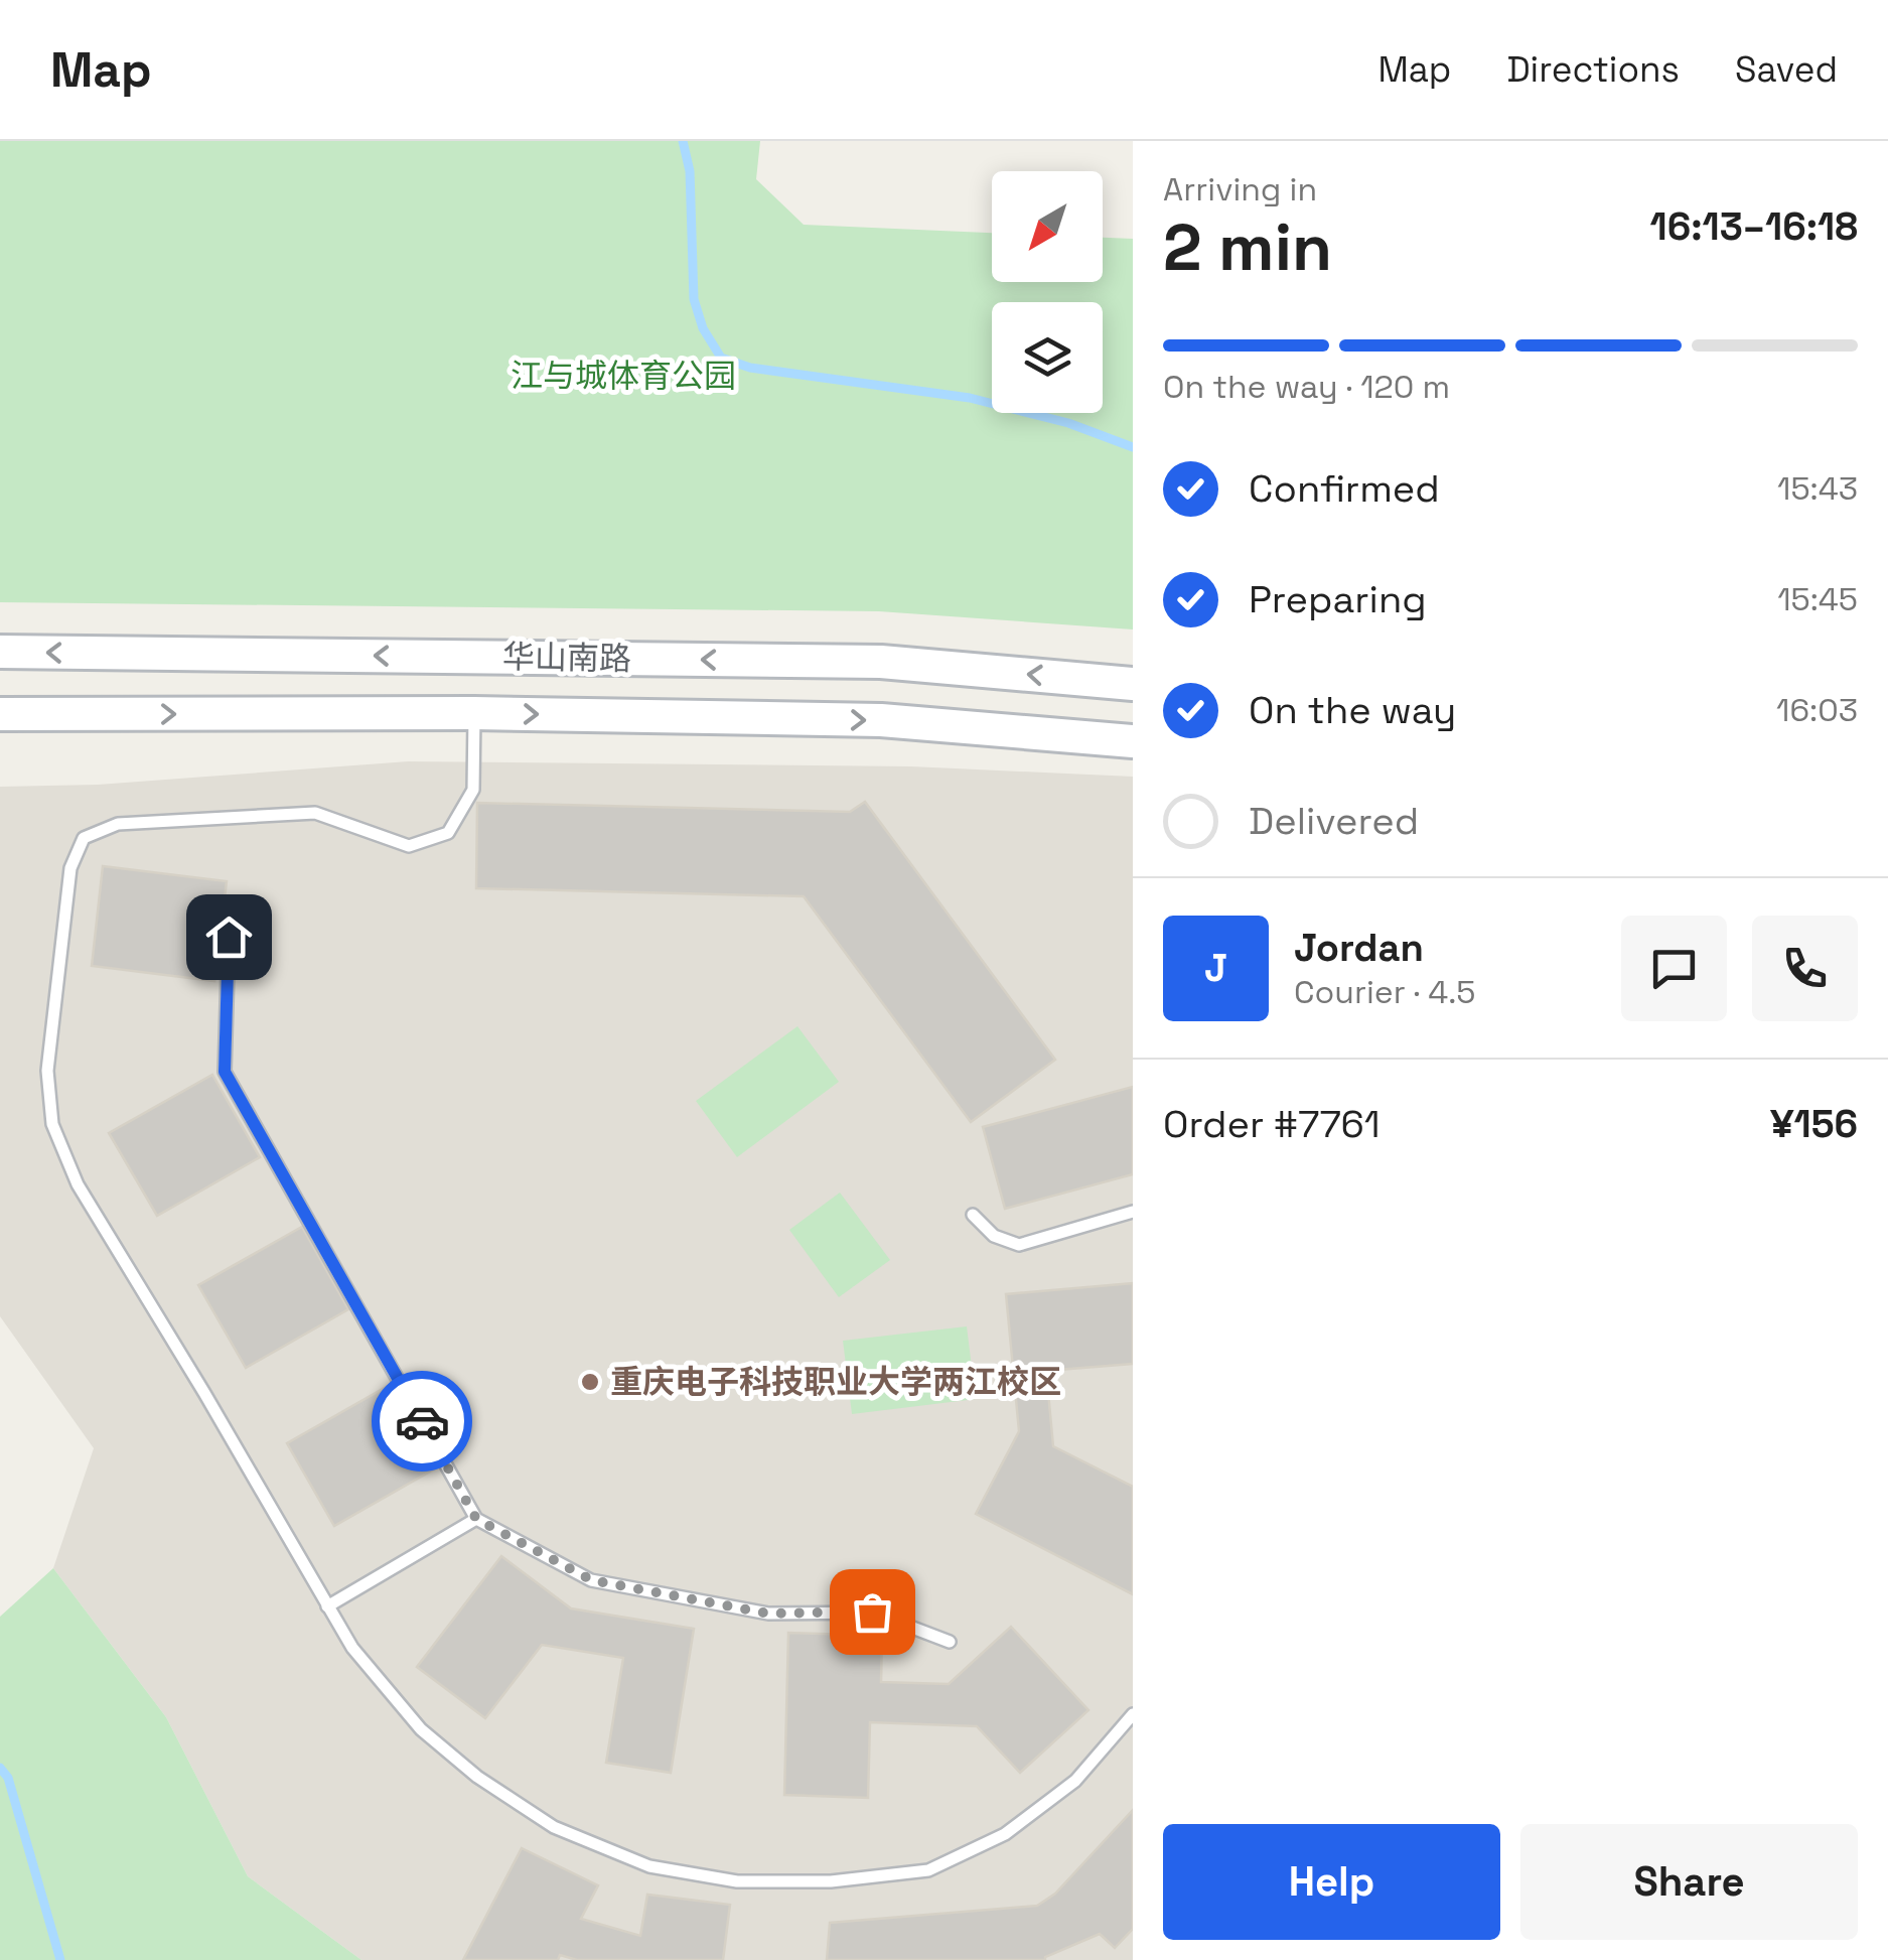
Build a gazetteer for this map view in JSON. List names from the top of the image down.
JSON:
{
  "streets": {
    "main road": ["华山南路"]
  },
  "parks": ["江与城体育公园"],
  "places": ["重庆电子科技职业大学两江校区"],
  "north": "bottom left",
  "page": {
    "header": "Map",
    "nav": ["Map", "Directions", "Saved"],
    "heading": ["2 min", "Arriving in", "16:13–16:18"],
    "panel": [
      "Jordan",
      "Courier · 4.5",
      "Order #7761",
      "¥156"
    ],
    "bar": "On the way · 120 m",
    "list": [
      ["Confirmed", "15:43"],
      ["Preparing", "15:45"],
      ["On the way", "16:03"],
      "Delivered"
    ],
    "round": "J",
    "buttons": ["Help", "Share"]
  }
}
